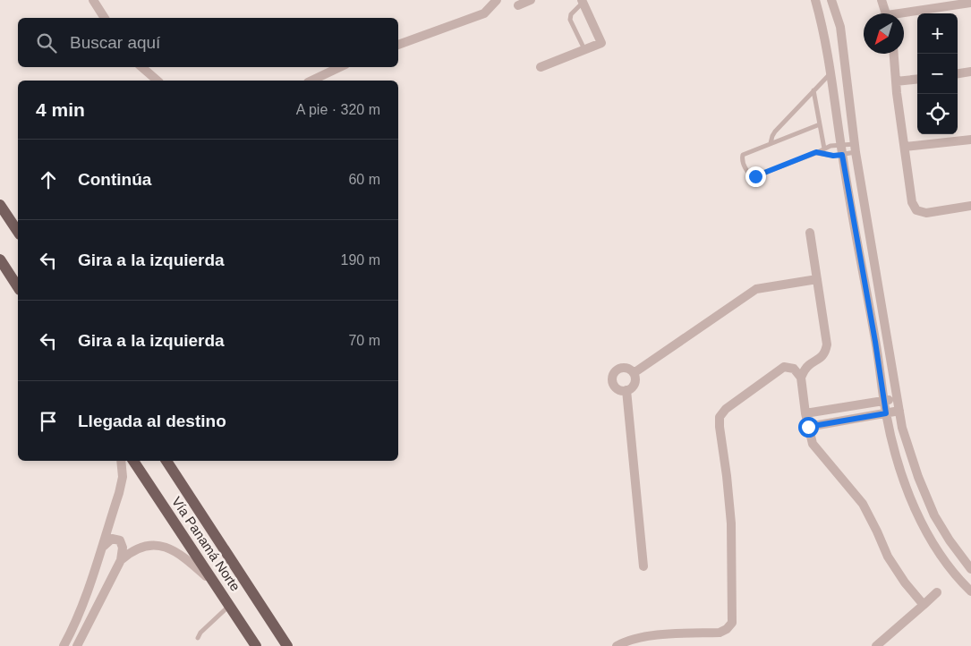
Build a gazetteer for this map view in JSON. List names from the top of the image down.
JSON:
{
  "streets": {
    "main road": ["Vía Panamá Norte"]
  },
  "north": "bottom left",
  "page": {
    "map_buttons": ["+", "−"],
    "search": "Buscar aquí",
    "heading": ["4 min", "A pie · 320 m"],
    "list": [
      ["Continúa", "60 m"],
      ["Gira a la izquierda", "190 m"],
      ["Gira a la izquierda", "70 m"],
      "Llegada al destino"
    ]
  }
}
